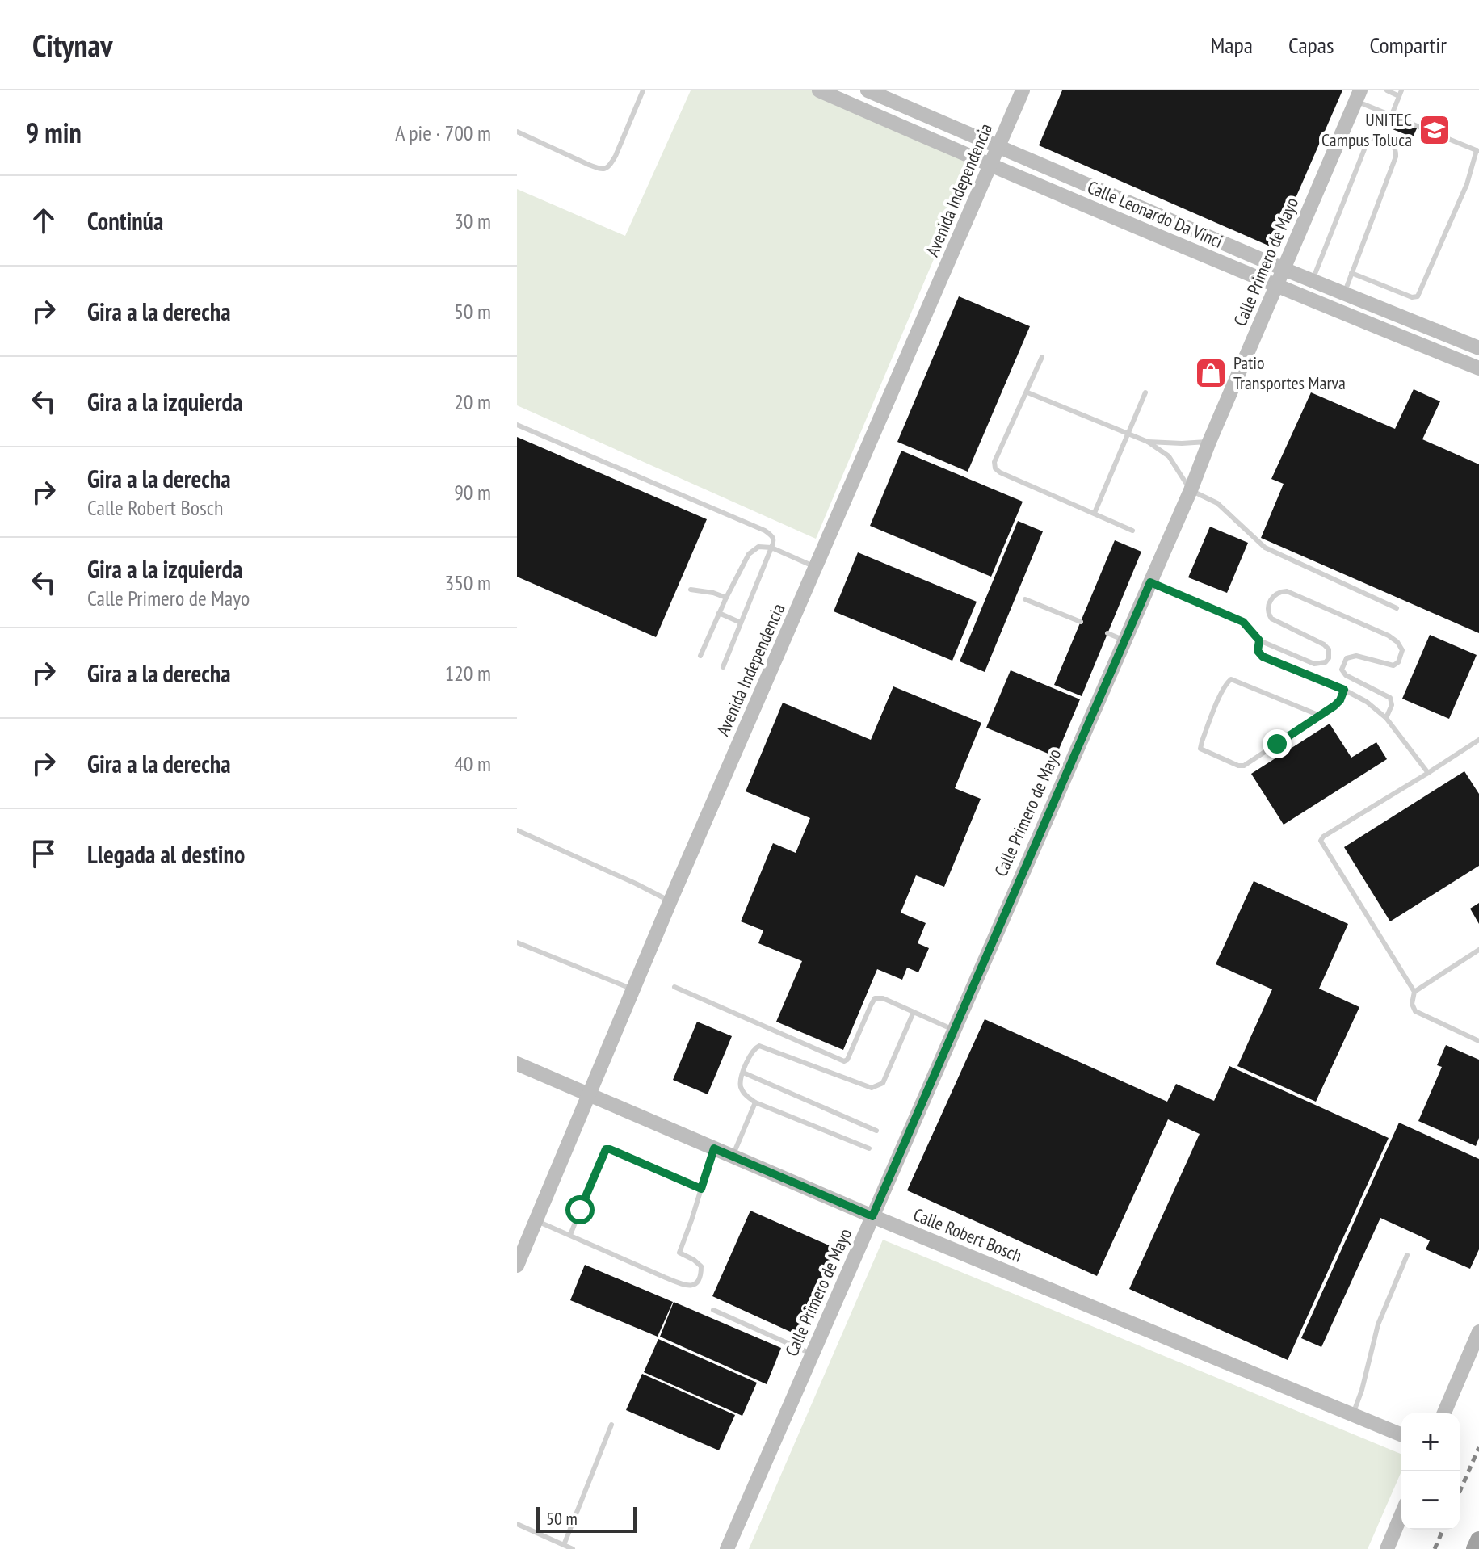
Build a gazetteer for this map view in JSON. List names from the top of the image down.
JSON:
{
  "streets": {
    "main road": [
      "Avenida Independencia",
      "Calle Leonardo Da Vinci",
      "Calle Primero de Mayo",
      "Calle Robert Bosch"
    ]
  },
  "crossings": [
    ["Avenida Independencia", "Calle Leonardo Da Vinci"],
    ["Avenida Independencia", "Calle Robert Bosch"],
    ["Calle Leonardo Da Vinci", "Calle Primero de Mayo"],
    ["Calle Primero de Mayo", "Calle Robert Bosch"]
  ],
  "places": {
    "school or university": ["UNITEC Campus Toluca"],
    "shop": ["Patio Transportes Marva"]
  },
  "scale_bar": "50 m",
  "page": {
    "header": "Citynav",
    "nav": ["Mapa", "Capas", "Compartir"],
    "heading": ["9 min", "A pie · 700 m"],
    "list": [
      ["Continúa", "30 m"],
      ["Gira a la derecha", "50 m"],
      ["Gira a la izquierda", "20 m"],
      ["Gira a la derecha", "Calle Robert Bosch", "90 m"],
      ["Gira a la izquierda", "Calle Primero de Mayo", "350 m"],
      ["Gira a la derecha", "120 m"],
      ["Gira a la derecha", "40 m"],
      "Llegada al destino"
    ],
    "map_buttons": ["+", "−"],
    "scale": "50 m"
  }
}
